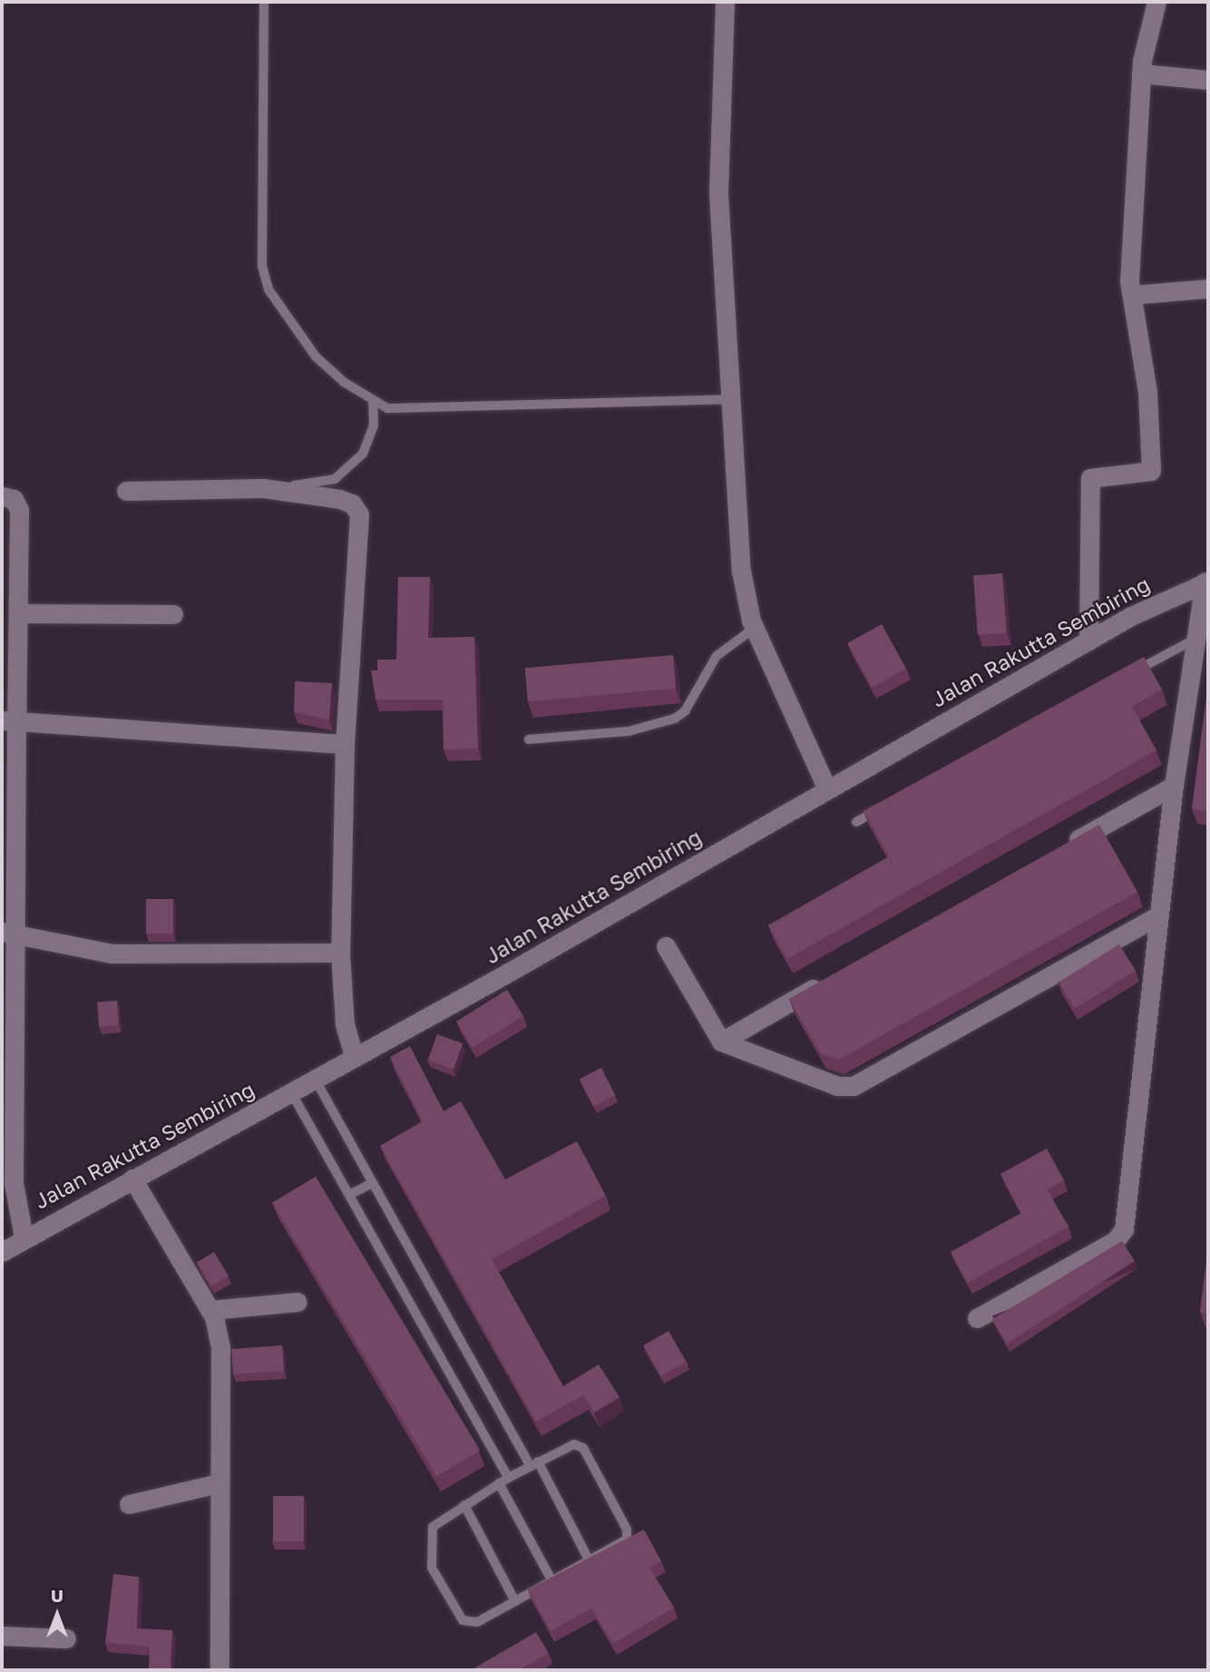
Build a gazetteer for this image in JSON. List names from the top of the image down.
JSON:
{
  "streets": {
    "street": ["Jalan Rakutta Sembiring"]
  },
  "north": "top"
}
